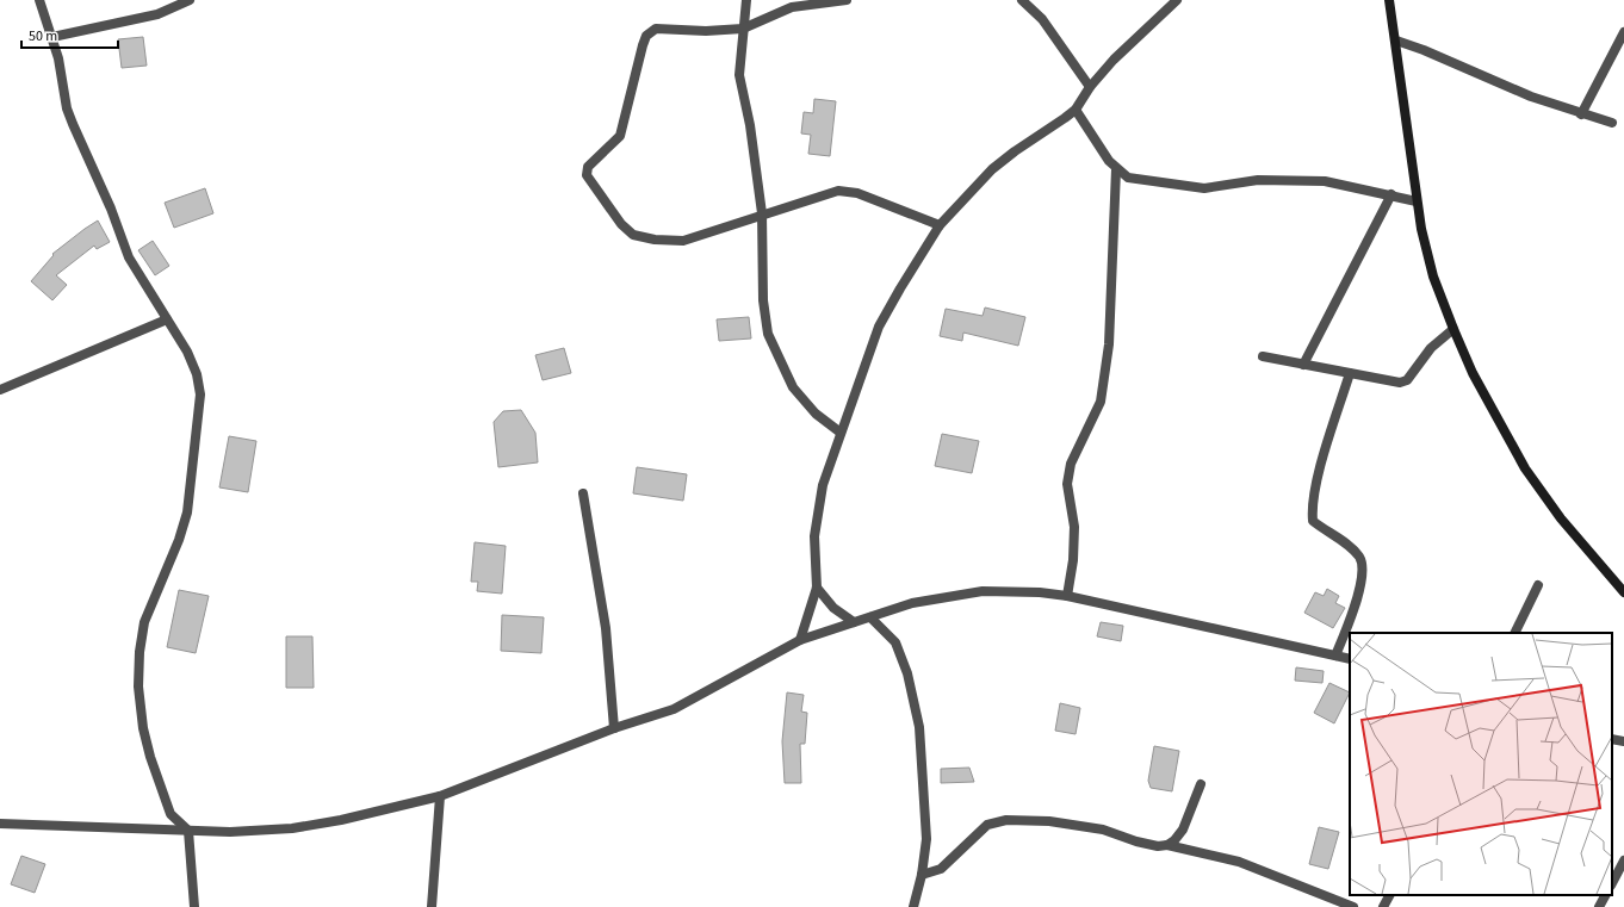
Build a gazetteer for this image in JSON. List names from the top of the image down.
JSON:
{
  "scale_bar": "50 m"
}
